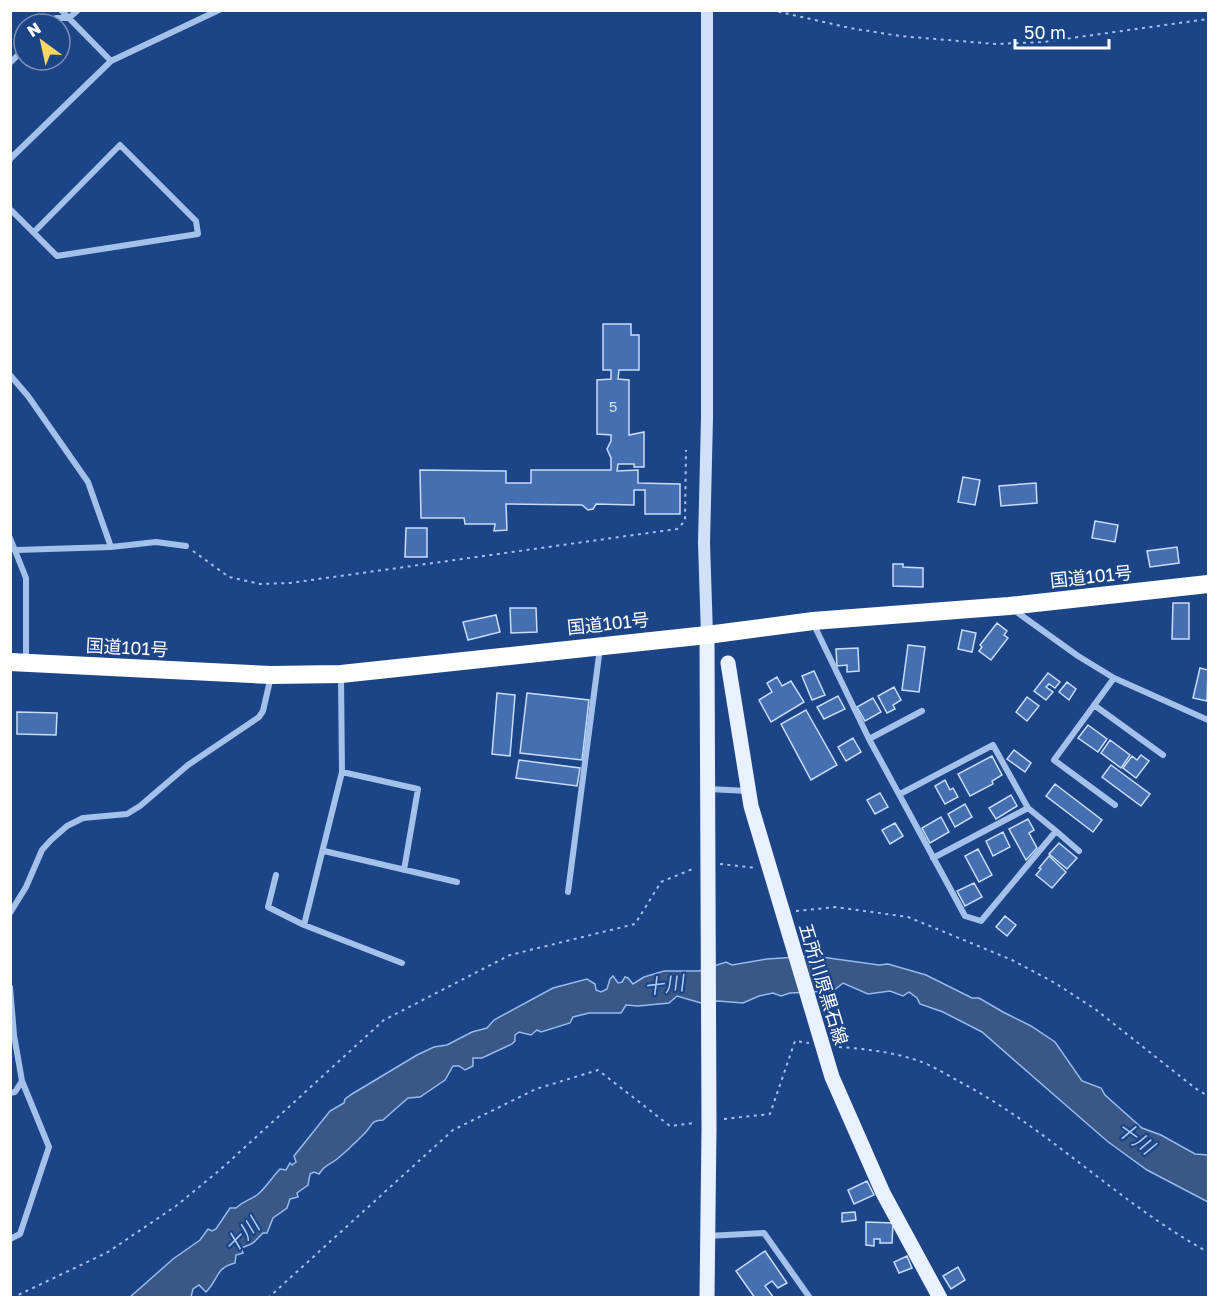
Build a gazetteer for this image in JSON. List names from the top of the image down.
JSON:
{
  "streets": {
    "highway": ["国道101号"],
    "main road": ["五所川原黒石線"]
  },
  "water": ["十川"],
  "house_numbers": ["5"],
  "scale_bar": "50 m",
  "north": "top left"
}
